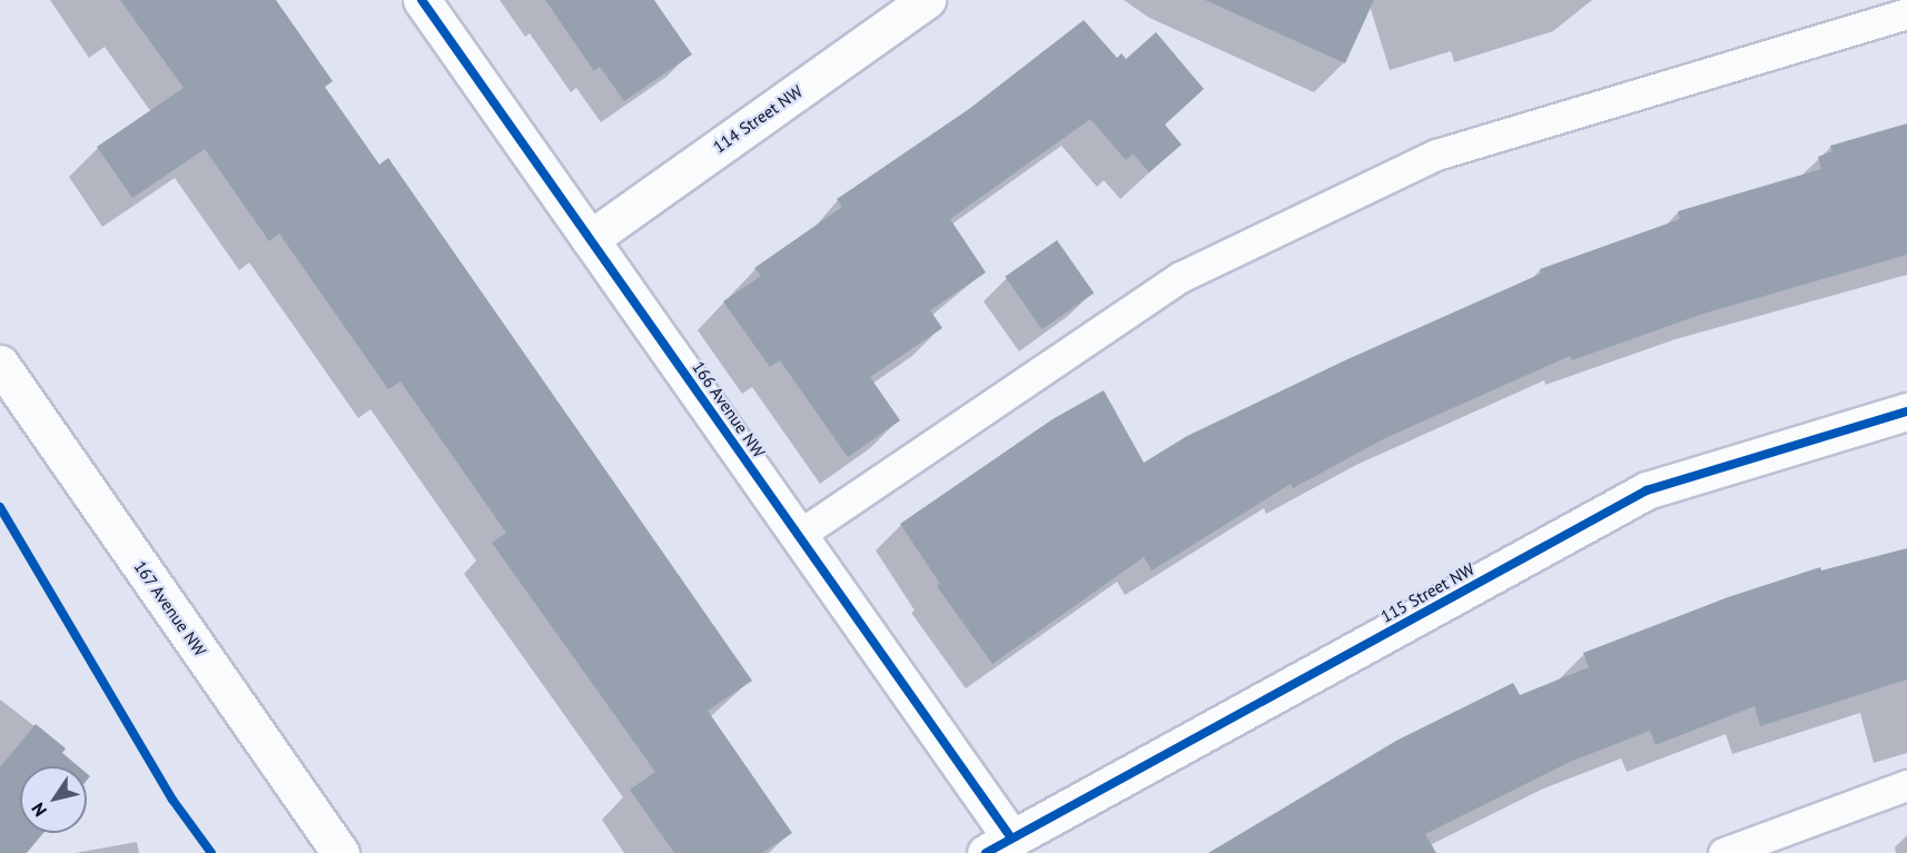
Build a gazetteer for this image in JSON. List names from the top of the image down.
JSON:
{
  "streets": {
    "street": [
      "114 Street NW",
      "166 Avenue NW",
      "115 Street NW",
      "167 Avenue NW"
    ]
  },
  "crossings": [
    ["114 Street NW", "166 Avenue NW"],
    ["166 Avenue NW", "115 Street NW"]
  ],
  "north": "bottom left"
}
